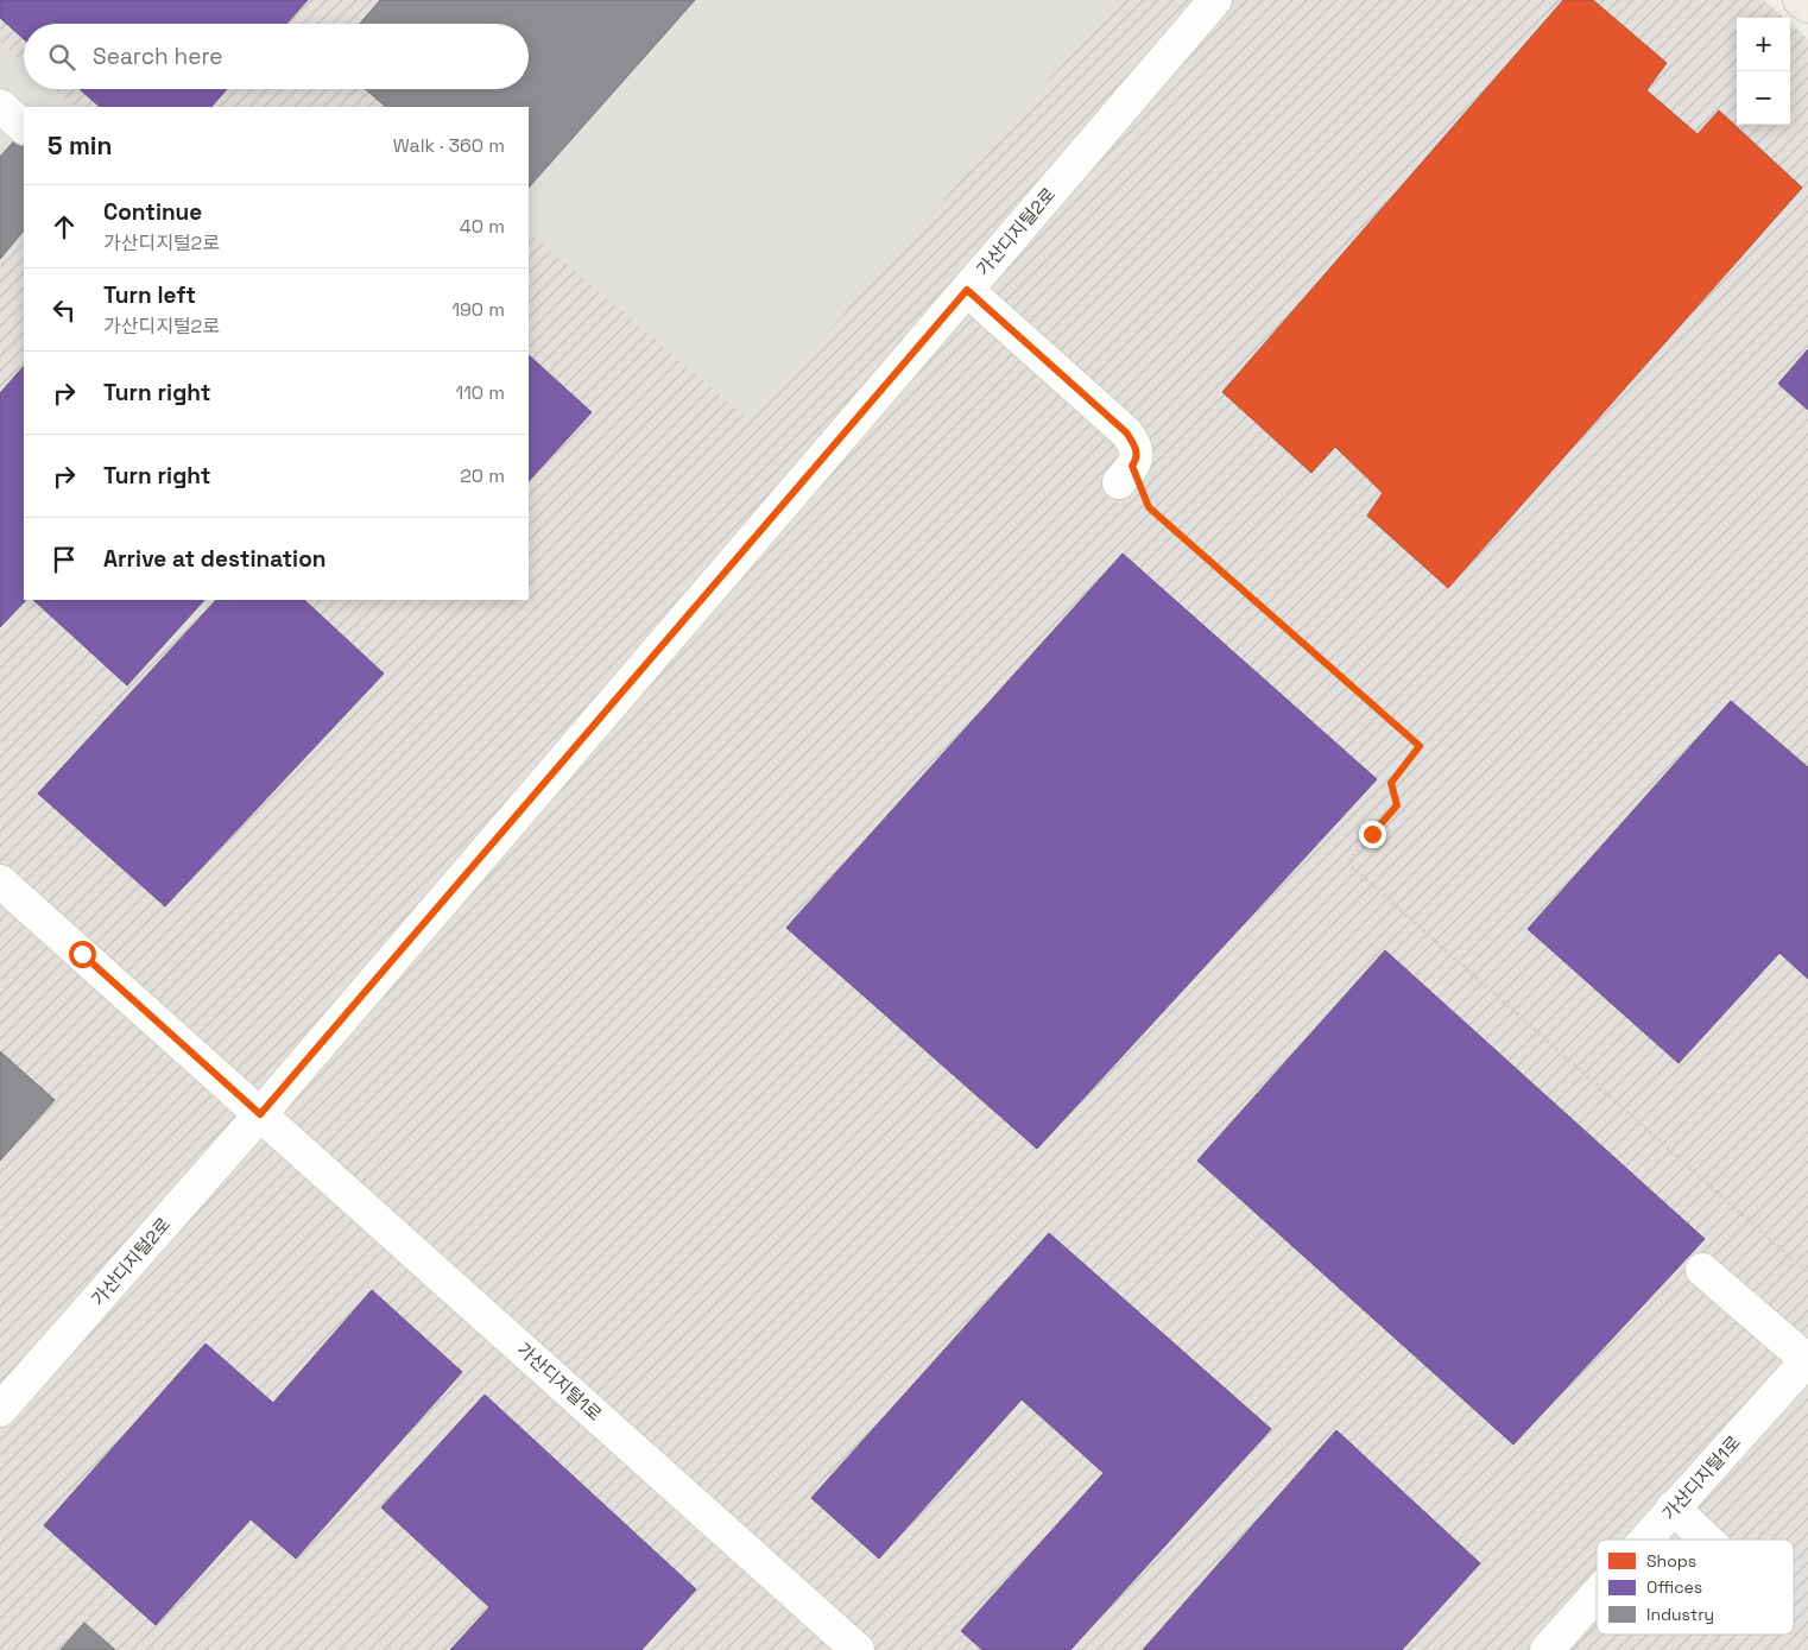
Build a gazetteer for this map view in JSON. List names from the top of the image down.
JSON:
{
  "streets": {
    "street": ["가산디지털2로", "가산디지털1로"]
  },
  "crossings": [
    ["가산디지털2로", "가산디지털1로"]
  ],
  "legend": ["Shops", "Offices", "Industry"],
  "page": {
    "map_buttons": ["+", "−"],
    "search": "Search here",
    "heading": ["5 min", "Walk · 360 m"],
    "list": [
      ["Continue", "가산디지털2로", "40 m"],
      ["Turn left", "가산디지털2로", "190 m"],
      ["Turn right", "110 m"],
      ["Turn right", "20 m"],
      "Arrive at destination"
    ]
  }
}
